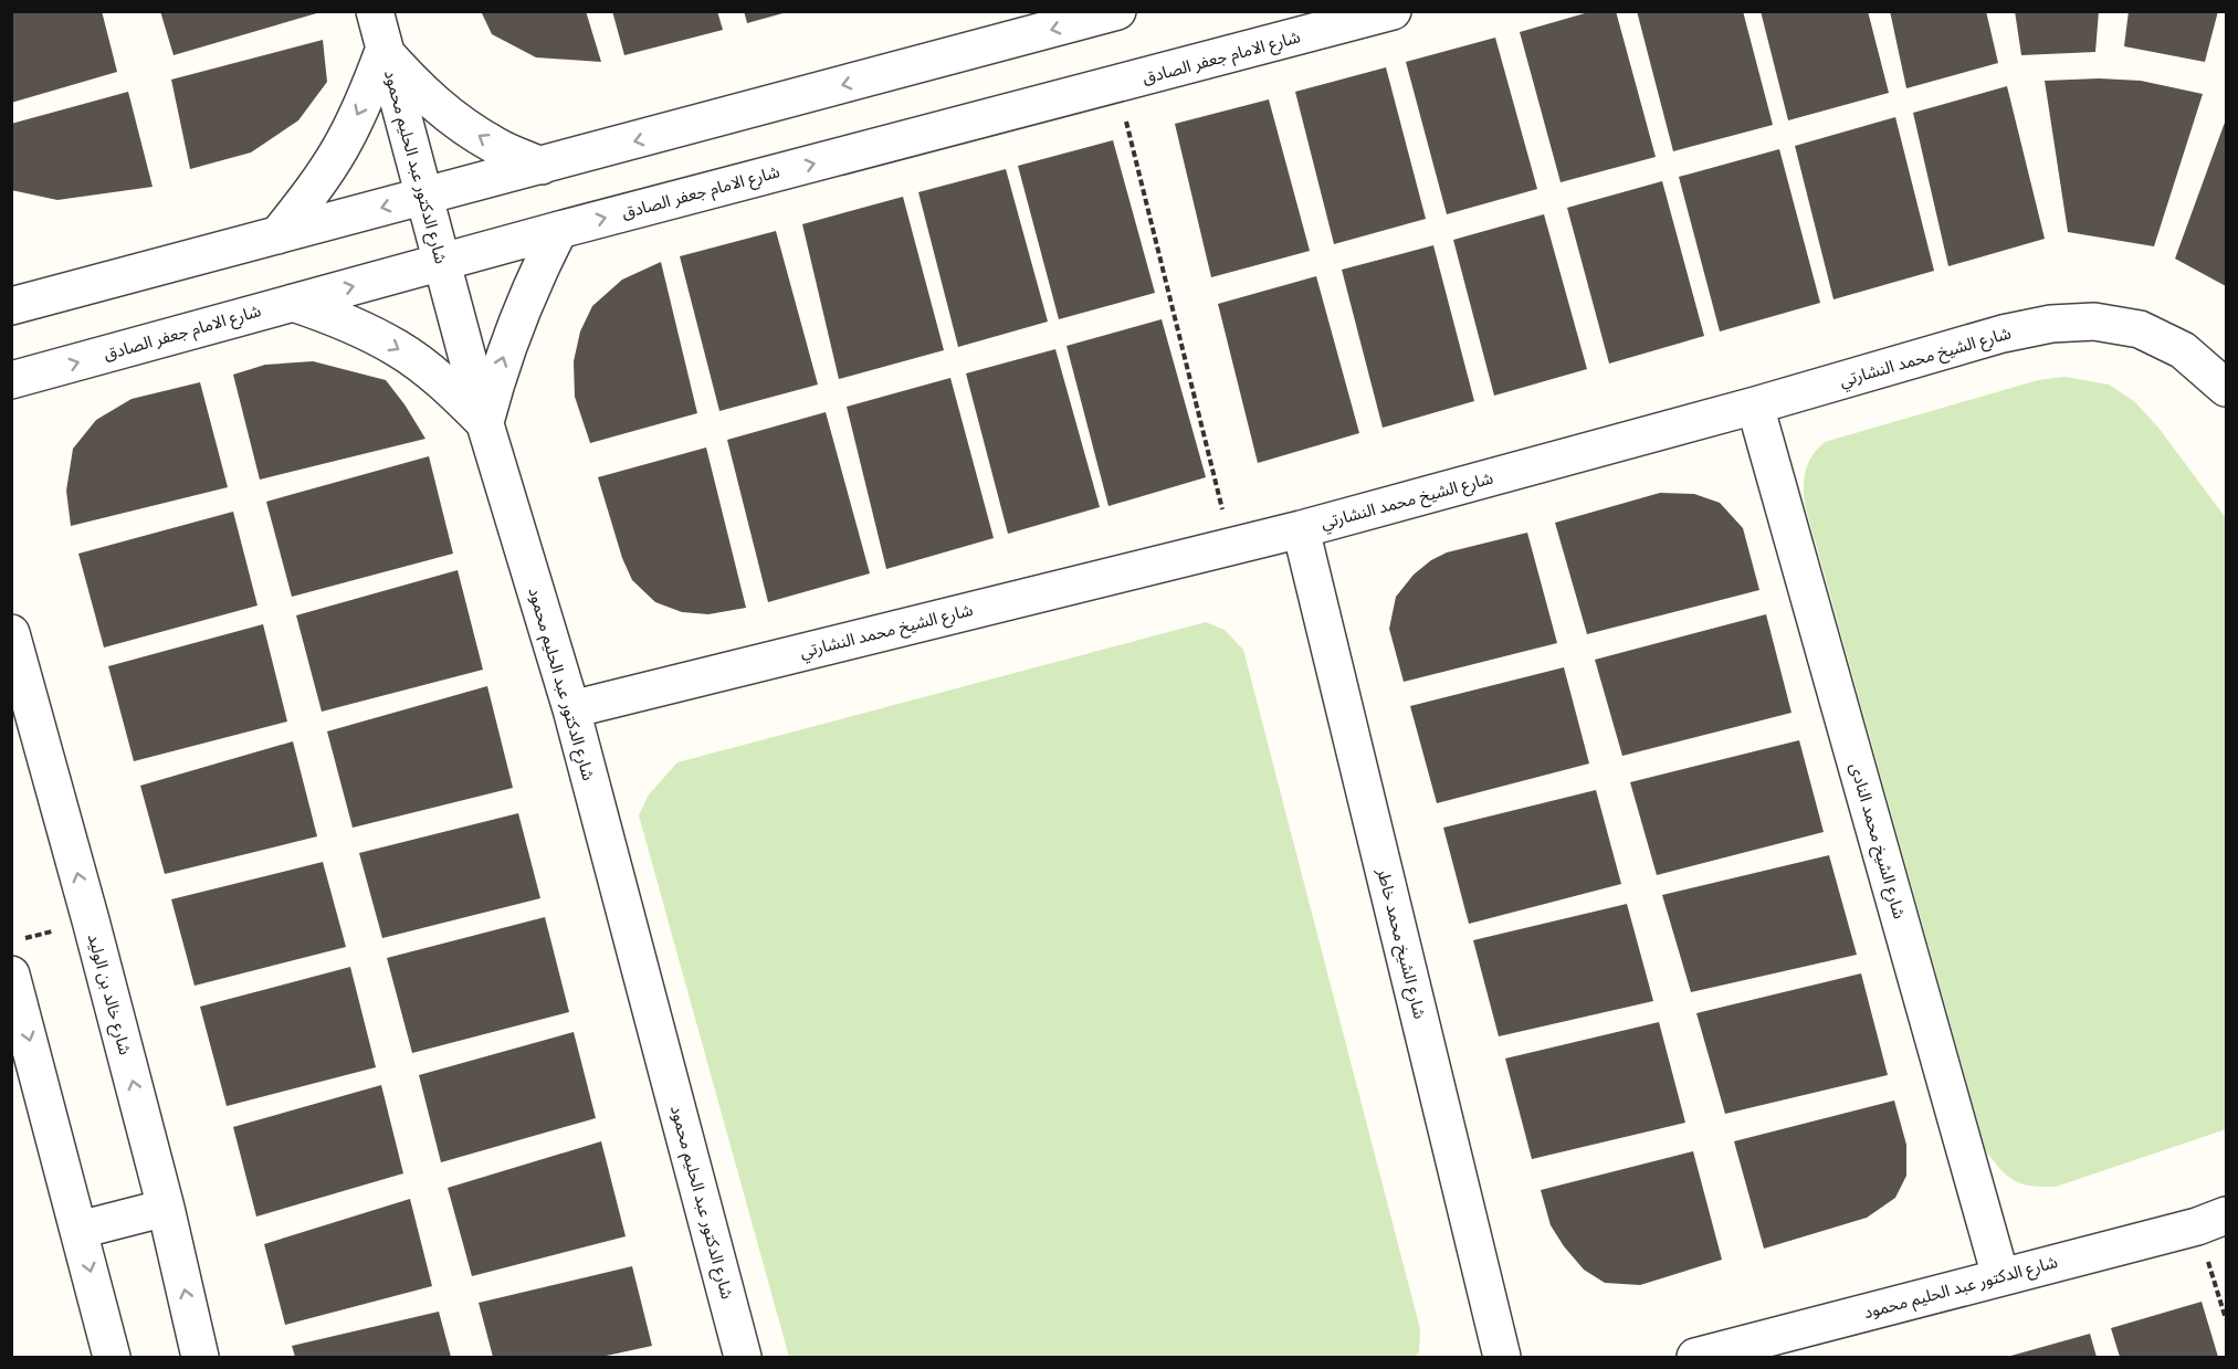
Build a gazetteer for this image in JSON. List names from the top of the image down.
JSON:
{
  "streets": {
    "street": [
      "شارع الامام جعفر الصادق",
      "شارع الدكتور عبد الحليم محمود",
      "شارع الشيخ محمد النشارتي",
      "شارع الشيخ محمد النادى",
      "شارع الشيخ محمد خاطر",
      "شارع خالد بن الوليد"
    ]
  },
  "crossings": [
    ["شارع الامام جعفر الصادق", "شارع الدكتور عبد الحليم محمود"],
    ["شارع الدكتور عبد الحليم محمود", "شارع الشيخ محمد النشارتي"],
    ["شارع الدكتور عبد الحليم محمود", "شارع الشيخ محمد النادى"],
    ["شارع الشيخ محمد النشارتي", "شارع الشيخ محمد النادى"],
    ["شارع الشيخ محمد النشارتي", "شارع الشيخ محمد خاطر"]
  ]
}
